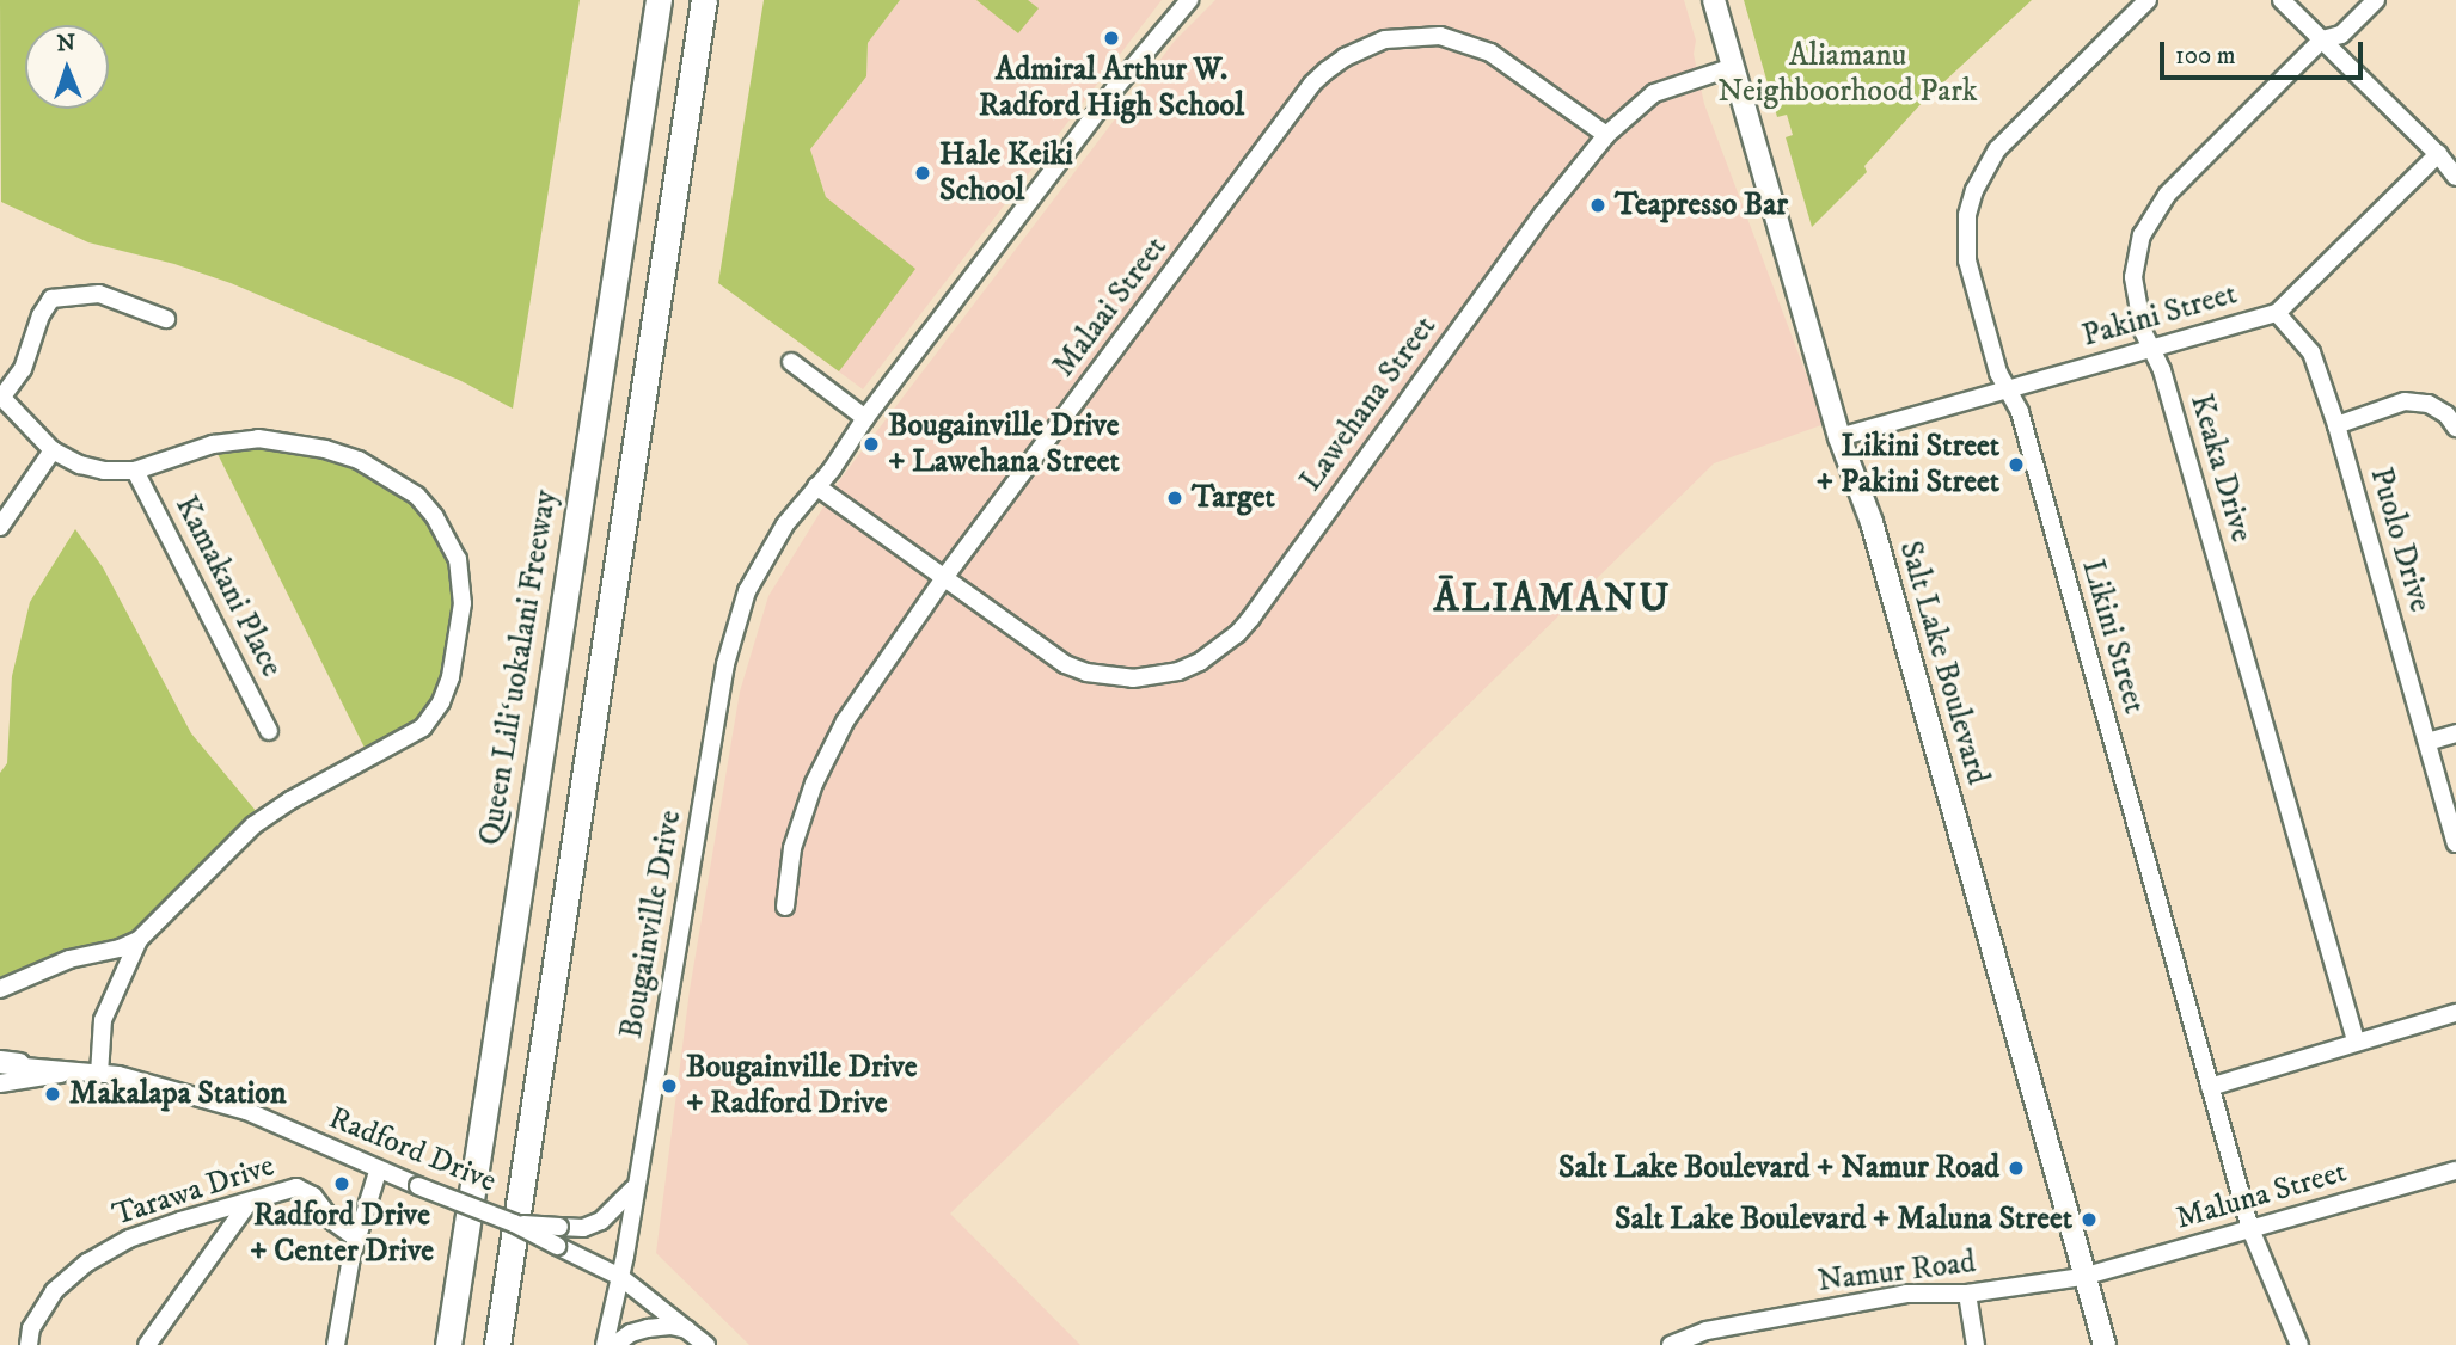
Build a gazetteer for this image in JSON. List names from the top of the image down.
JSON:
{
  "streets": {
    "highway": ["Queen Liliʻuokalani Freeway"],
    "main road": ["Salt Lake Boulevard"],
    "street": [
      "Malaai Street",
      "Pakini Street",
      "Lawehana Street",
      "Keaka Drive",
      "Puolo Drive",
      "Kamakani Place",
      "Likini Street",
      "Bougainville Drive",
      "Radford Drive",
      "Tarawa Drive",
      "Maluna Street",
      "Namur Road"
    ]
  },
  "crossings": [
    ["Malaai Street", "Lawehana Street"],
    ["Pakini Street", "Keaka Drive"],
    ["Pakini Street", "Puolo Drive"],
    ["Pakini Street", "Likini Street"],
    ["Pakini Street", "Salt Lake Boulevard"],
    ["Lawehana Street", "Salt Lake Boulevard"],
    ["Lawehana Street", "Bougainville Drive"],
    ["Likini Street", "Maluna Street"],
    ["Salt Lake Boulevard", "Maluna Street"],
    ["Salt Lake Boulevard", "Namur Road"],
    ["Bougainville Drive", "Radford Drive"],
    ["Maluna Street", "Namur Road"]
  ],
  "districts": ["ĀLIAMANU"],
  "parks": ["Aliamanu Neighboorhood Park"],
  "places": [
    "Admiral Arthur W. Radford High School",
    "Hale Keiki School",
    "Teapresso Bar",
    "Bougainville Drive + Lawehana Street",
    "Likini Street + Pakini Street",
    "Target",
    "Bougainville Drive + Radford Drive",
    "Makalapa Station",
    "Salt Lake Boulevard + Namur Road",
    "Radford Drive + Center Drive",
    "Salt Lake Boulevard + Maluna Street"
  ],
  "scale_bar": "100 m",
  "north": "top"
}
